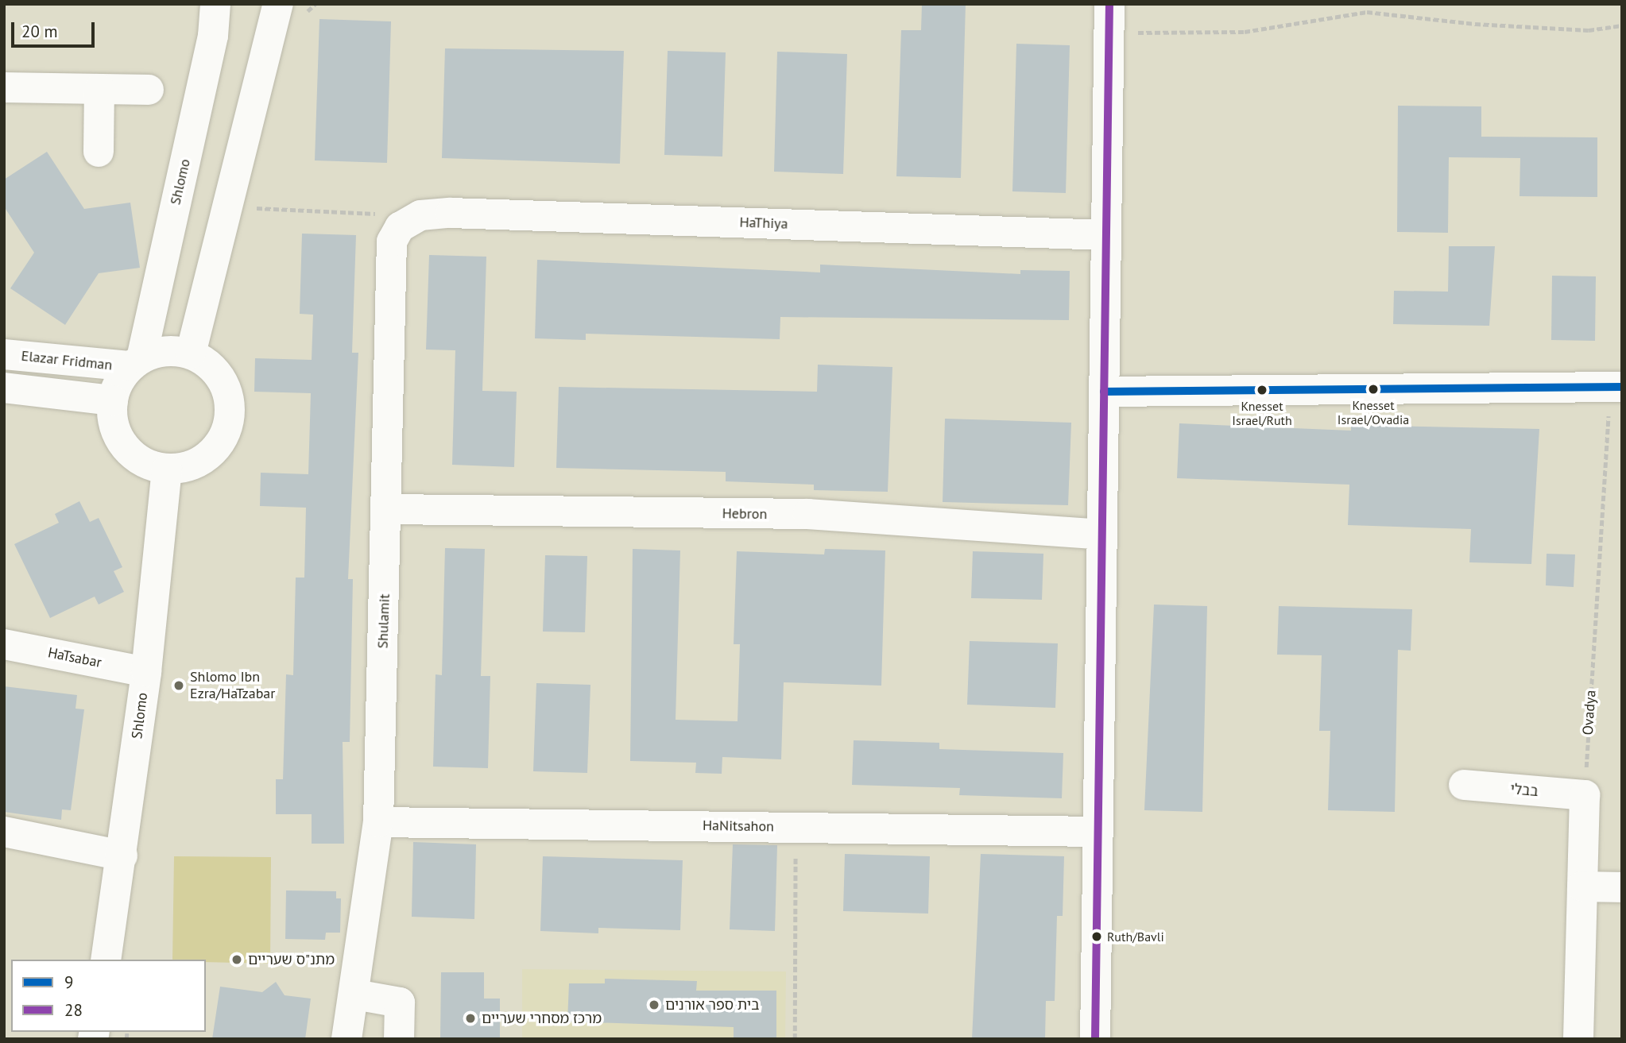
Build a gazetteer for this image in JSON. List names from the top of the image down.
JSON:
{
  "streets": {
    "street": [
      "Shlomo",
      "HaThiya",
      "Elazar Fridman",
      "Hebron",
      "Shulamit",
      "HaTsabar",
      "בבלי",
      "HaNitsahon"
    ],
    "path": ["Ovadya"]
  },
  "crossings": [
    ["Shlomo", "Elazar Fridman"],
    ["Shlomo", "HaTsabar"],
    ["HaThiya", "Shulamit"],
    ["Hebron", "Shulamit"],
    ["Shulamit", "HaNitsahon"],
    ["Ovadya", "בבלי"]
  ],
  "places": [
    "Knesset Israel/Ovadia",
    "Knesset Israel/Ruth",
    "Shlomo Ibn Ezra/HaTzabar",
    "Ruth/Bavli",
    "מתנ\"ס שעריים",
    "בית ספר אורנים",
    "מרכז מסחרי שעריים"
  ],
  "lines": ["transit line 28", "transit line 9"],
  "legend": ["9", "28"],
  "scale_bar": "20 m"
}
